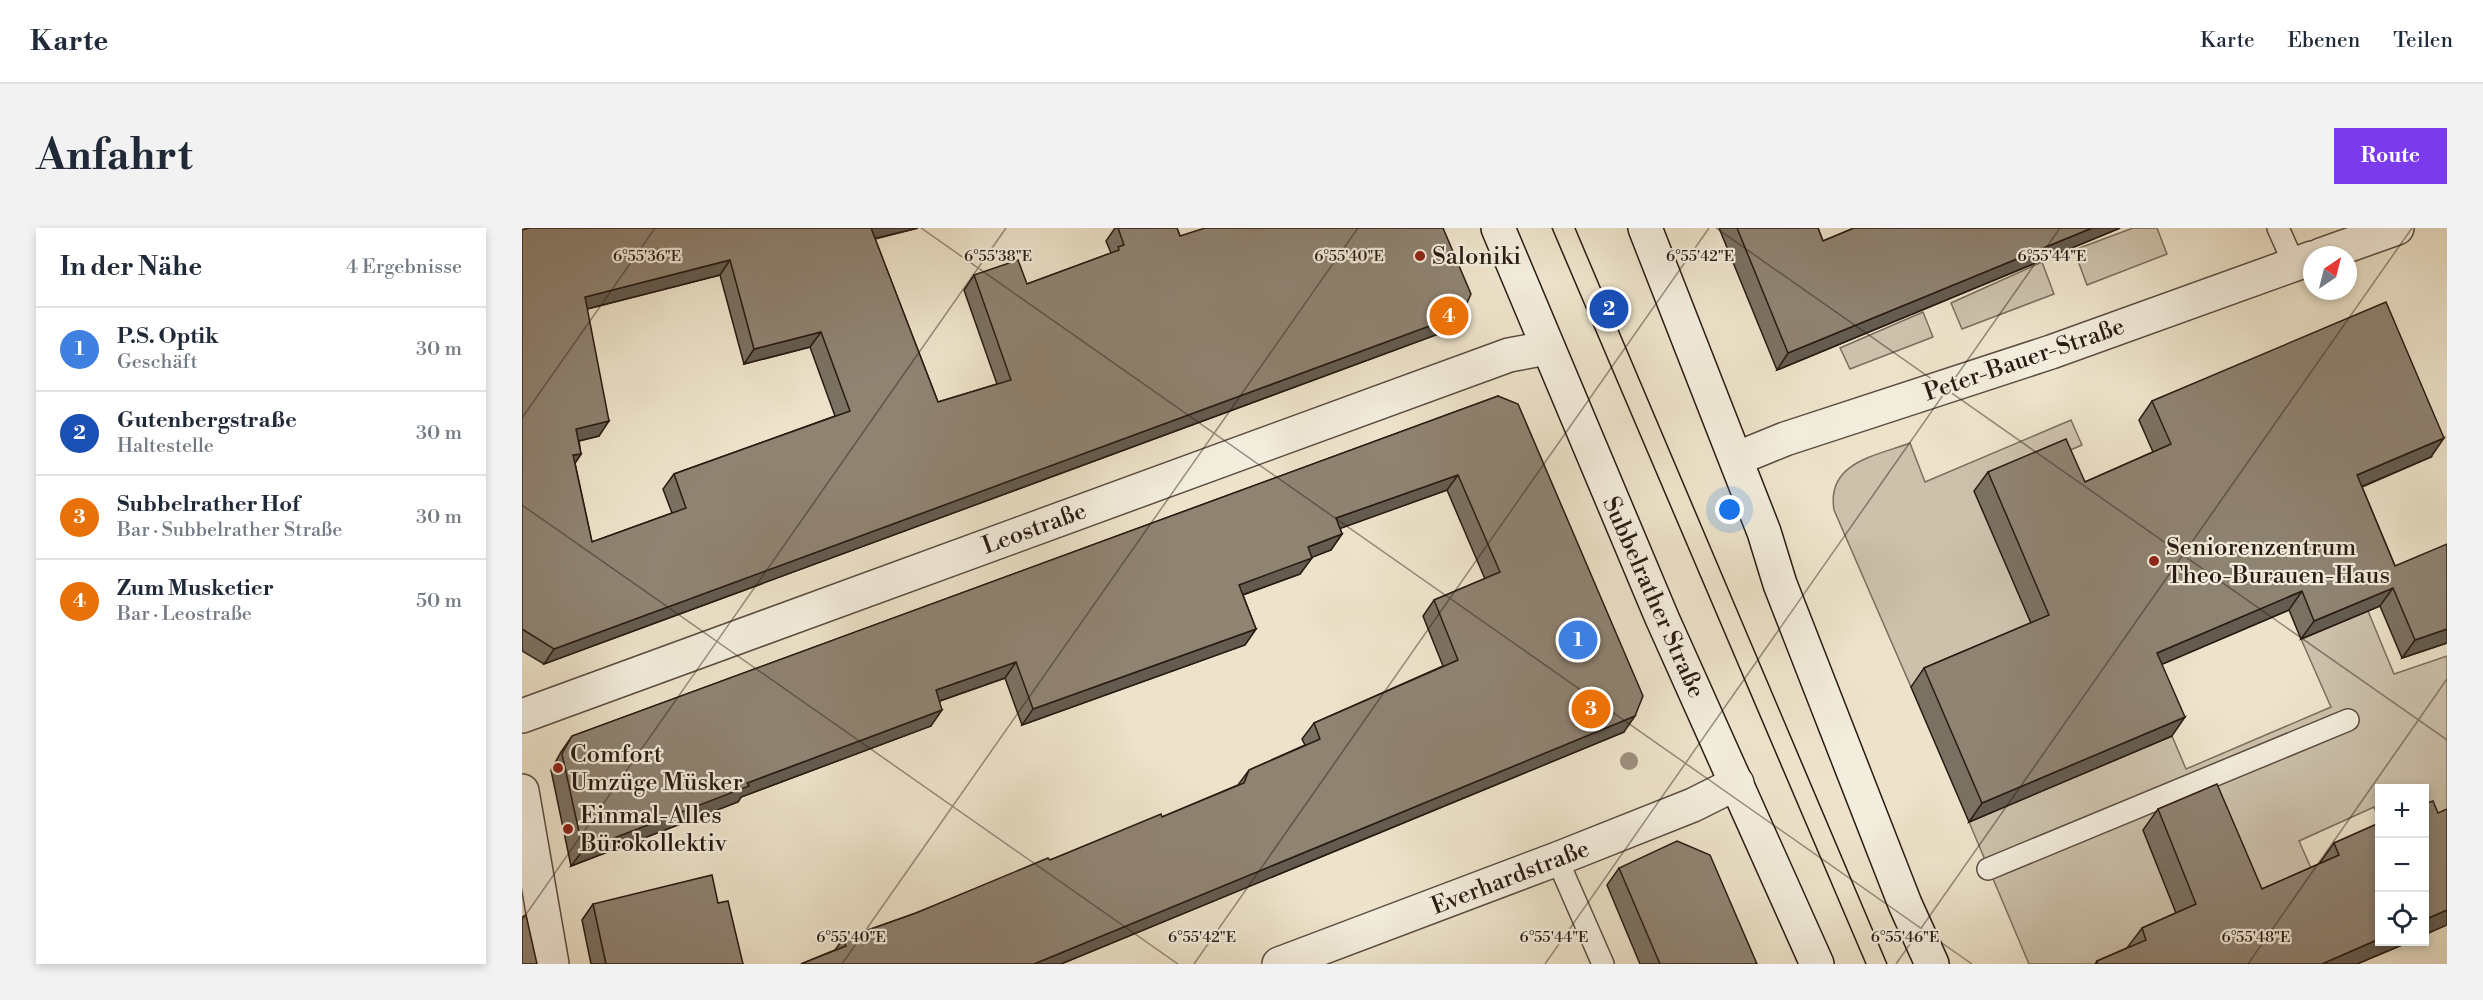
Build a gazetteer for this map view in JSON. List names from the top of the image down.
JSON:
{
  "streets": {
    "street": [
      "Peter-Bauer-Straße",
      "Leostraße",
      "Subbelrather Straße",
      "Everhardstraße"
    ]
  },
  "crossings": [
    ["Leostraße", "Subbelrather Straße"],
    ["Subbelrather Straße", "Everhardstraße"]
  ],
  "places": [
    "Saloniki",
    "Seniorenzentrum Theo-Burauen-Haus",
    "Comfort Umzüge Müsker",
    "Einmal-Alles Bürokollektiv"
  ],
  "north": "top right",
  "page": {
    "header": "Karte",
    "nav": ["Karte", "Ebenen", "Teilen"],
    "buttons": "Route",
    "title": "Anfahrt",
    "heading": ["In der Nähe", "4 Ergebnisse"],
    "pins": [
      "2",
      "4",
      "1",
      "3"
    ],
    "list": [
      {
        "mark": "1",
        "name": "P.S. Optik",
        "note": "Geschäft",
        "value": "30 m"
      },
      {
        "mark": "2",
        "name": "Gutenbergstraße",
        "note": "Haltestelle",
        "value": "30 m"
      },
      {
        "mark": "3",
        "name": "Subbelrather Hof",
        "note": "Bar · Subbelrather Straße",
        "value": "30 m"
      },
      {
        "mark": "4",
        "name": "Zum Musketier",
        "note": "Bar · Leostraße",
        "value": "50 m"
      }
    ],
    "map_buttons": ["+", "−"]
  },
  "coordinates": [
    "6°55'36\"E",
    "6°55'38\"E",
    "6°55'40\"E",
    "6°55'42\"E",
    "6°55'44\"E",
    "6°55'46\"E",
    "6°55'48\"E"
  ]
}
